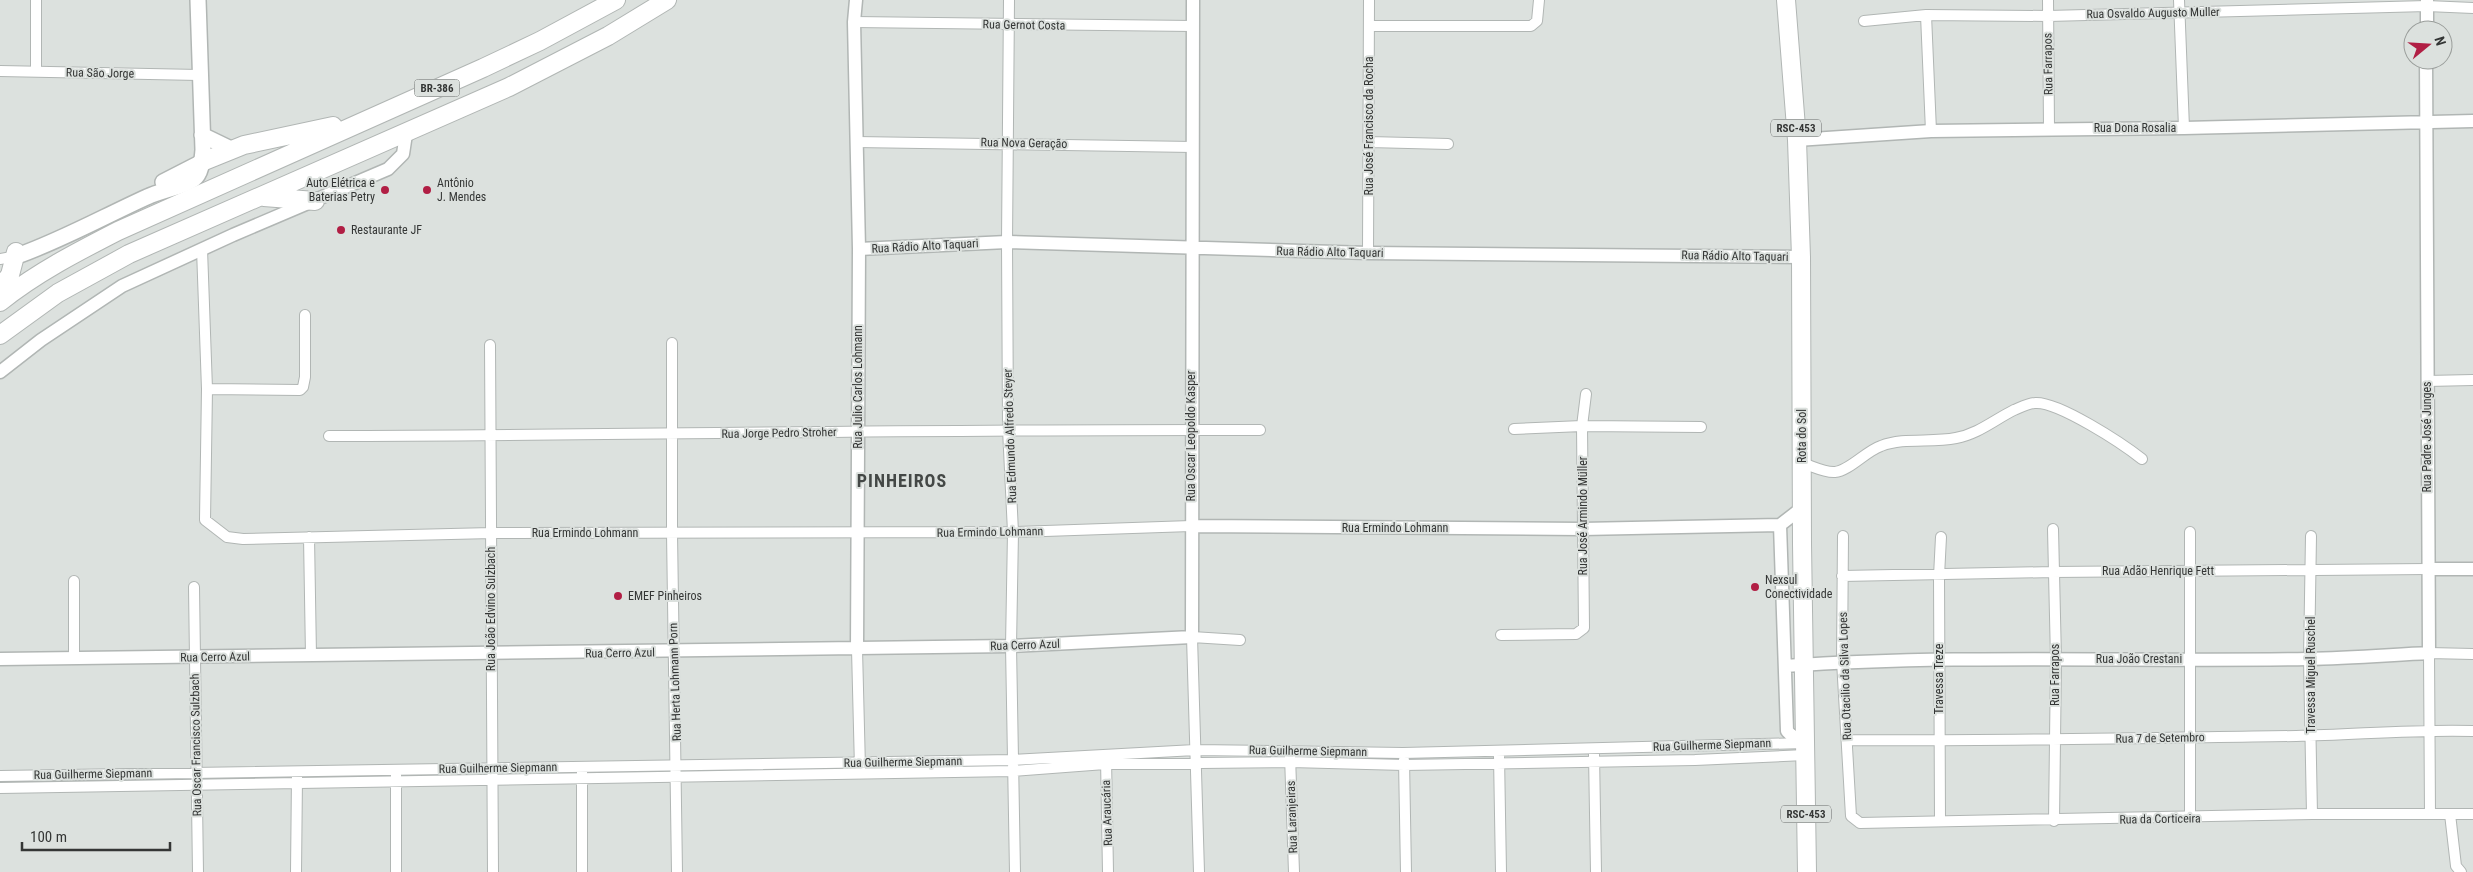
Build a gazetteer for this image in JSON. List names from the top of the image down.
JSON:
{
  "streets": {
    "highway": ["BR-386", "RSC-453", "Rota do Sol"],
    "street": [
      "Rua Osvaldo Augusto Muller",
      "Rua Gernot Costa",
      "Rua Farrapos",
      "Rua São Jorge",
      "Rua José Francisco da Rocha",
      "Rua Dona Rosalia",
      "Rua Nova Geração",
      "Rua Rádio Alto Taquari",
      "Rua Julio Carlos Lohmann",
      "Rua Jorge Pedro Stroher",
      "Rua Edmundo Alfredo Steyer",
      "Rua Oscar Leopoldo Kasper",
      "Rua Padre José Junges",
      "Rua José Armindo Müller",
      "Rua Ermindo Lohmann",
      "Rua Adão Henrique Fett",
      "Rua João Edvino Sulzbach",
      "Rua Cerro Azul",
      "Rua João Crestani",
      "Travessa Miguel Ruschel",
      "Rua Otacilio da Silva Lopes",
      "Travessa Treze",
      "Rua Herta Lohmann Porn",
      "Rua 7 de Setembro",
      "Rua Oscar Francisco Sulzbach",
      "Rua Guilherme Siepmann",
      "Rua Araucária",
      "Rua Laranjeiras",
      "Rua da Corticeira"
    ]
  },
  "crossings": [
    ["Rua Osvaldo Augusto Muller", "Rua Farrapos"],
    ["Rua Gernot Costa", "Rua Julio Carlos Lohmann"],
    ["Rua Gernot Costa", "Rua Edmundo Alfredo Steyer"],
    ["Rua Gernot Costa", "Rua Oscar Leopoldo Kasper"],
    ["Rua Farrapos", "Rua Dona Rosalia"],
    ["Rua Farrapos", "Rua Adão Henrique Fett"],
    ["Rua Farrapos", "Rua João Crestani"],
    ["Rua Farrapos", "Rua 7 de Setembro"],
    ["Rua Farrapos", "Rua da Corticeira"],
    ["Rua José Francisco da Rocha", "Rua Rádio Alto Taquari"],
    ["Rua Dona Rosalia", "Rota do Sol"],
    ["Rua Dona Rosalia", "Rua Padre José Junges"],
    ["Rua Nova Geração", "Rua Julio Carlos Lohmann"],
    ["Rua Nova Geração", "Rua Edmundo Alfredo Steyer"],
    ["Rua Nova Geração", "Rua Oscar Leopoldo Kasper"],
    ["Rua Rádio Alto Taquari", "Rua Julio Carlos Lohmann"],
    ["Rua Rádio Alto Taquari", "Rua Edmundo Alfredo Steyer"],
    ["Rua Rádio Alto Taquari", "Rua Oscar Leopoldo Kasper"],
    ["Rua Rádio Alto Taquari", "Rota do Sol"],
    ["Rua Julio Carlos Lohmann", "Rua Jorge Pedro Stroher"],
    ["Rua Julio Carlos Lohmann", "Rua Ermindo Lohmann"],
    ["Rua Julio Carlos Lohmann", "Rua Cerro Azul"],
    ["Rua Julio Carlos Lohmann", "Rua Guilherme Siepmann"],
    ["Rua Jorge Pedro Stroher", "Rua Edmundo Alfredo Steyer"],
    ["Rua Jorge Pedro Stroher", "Rua Oscar Leopoldo Kasper"],
    ["Rua Jorge Pedro Stroher", "Rua João Edvino Sulzbach"],
    ["Rua Jorge Pedro Stroher", "Rua Herta Lohmann Porn"],
    ["Rua Edmundo Alfredo Steyer", "Rua Ermindo Lohmann"],
    ["Rua Edmundo Alfredo Steyer", "Rua Cerro Azul"],
    ["Rua Edmundo Alfredo Steyer", "Rua Guilherme Siepmann"],
    ["Rua Oscar Leopoldo Kasper", "Rua Ermindo Lohmann"],
    ["Rua Oscar Leopoldo Kasper", "Rua Cerro Azul"],
    ["Rua Oscar Leopoldo Kasper", "Rua Guilherme Siepmann"],
    ["Rota do Sol", "Rua João Crestani"],
    ["Rota do Sol", "Rua Guilherme Siepmann"],
    ["Rua Padre José Junges", "Rua Adão Henrique Fett"],
    ["Rua Padre José Junges", "Rua João Crestani"],
    ["Rua Padre José Junges", "Rua 7 de Setembro"],
    ["Rua Padre José Junges", "Rua da Corticeira"],
    ["Rua José Armindo Müller", "Rua Ermindo Lohmann"],
    ["Rua Ermindo Lohmann", "Rua João Edvino Sulzbach"],
    ["Rua Ermindo Lohmann", "Rua Herta Lohmann Porn"],
    ["Rua Adão Henrique Fett", "Travessa Miguel Ruschel"],
    ["Rua Adão Henrique Fett", "Rua Otacilio da Silva Lopes"],
    ["Rua Adão Henrique Fett", "Travessa Treze"],
    ["Rua João Edvino Sulzbach", "Rua Cerro Azul"],
    ["Rua João Edvino Sulzbach", "Rua Guilherme Siepmann"],
    ["Rua Cerro Azul", "Rua Herta Lohmann Porn"],
    ["Rua Cerro Azul", "Rua Oscar Francisco Sulzbach"],
    ["Rua João Crestani", "Travessa Miguel Ruschel"],
    ["Rua João Crestani", "Rua Otacilio da Silva Lopes"],
    ["Rua João Crestani", "Travessa Treze"],
    ["Travessa Miguel Ruschel", "Rua 7 de Setembro"],
    ["Travessa Miguel Ruschel", "Rua da Corticeira"],
    ["Rua Otacilio da Silva Lopes", "Rua 7 de Setembro"],
    ["Rua Otacilio da Silva Lopes", "Rua da Corticeira"],
    ["Travessa Treze", "Rua 7 de Setembro"],
    ["Travessa Treze", "Rua da Corticeira"],
    ["Rua Herta Lohmann Porn", "Rua Guilherme Siepmann"],
    ["Rua Oscar Francisco Sulzbach", "Rua Guilherme Siepmann"],
    ["Rua Guilherme Siepmann", "Rua Araucária"],
    ["Rua Guilherme Siepmann", "Rua Laranjeiras"]
  ],
  "districts": ["PINHEIROS"],
  "places": [
    "Auto Elétrica e Baterias Petry",
    "Antônio J. Mendes",
    "Restaurante JF",
    "Nexsul Conectividade",
    "EMEF Pinheiros"
  ],
  "scale_bar": "100 m",
  "north": "right"
}
